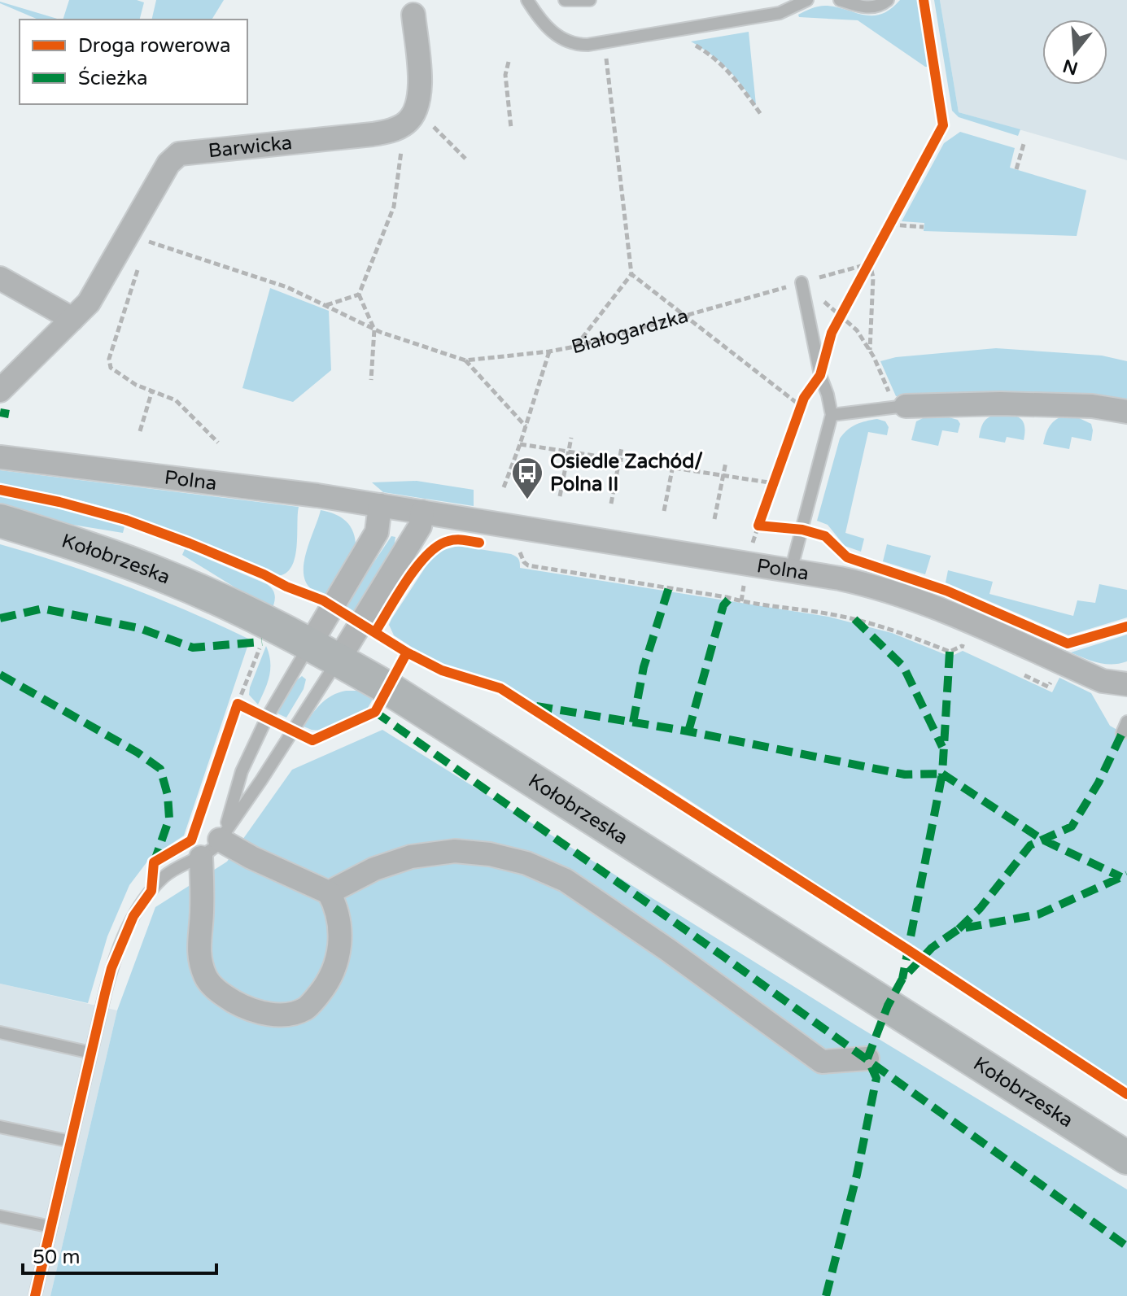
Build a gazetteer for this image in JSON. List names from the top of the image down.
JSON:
{
  "streets": {
    "main road": ["Kołobrzeska"],
    "street": ["Barwicka", "Polna"],
    "path": ["Białogardzka"]
  },
  "places": {
    "bus stop": ["Osiedle Zachód/ Polna II"]
  },
  "legend": ["Droga rowerowa", "Ścieżka"],
  "scale_bar": "50 m",
  "north": "bottom"
}
